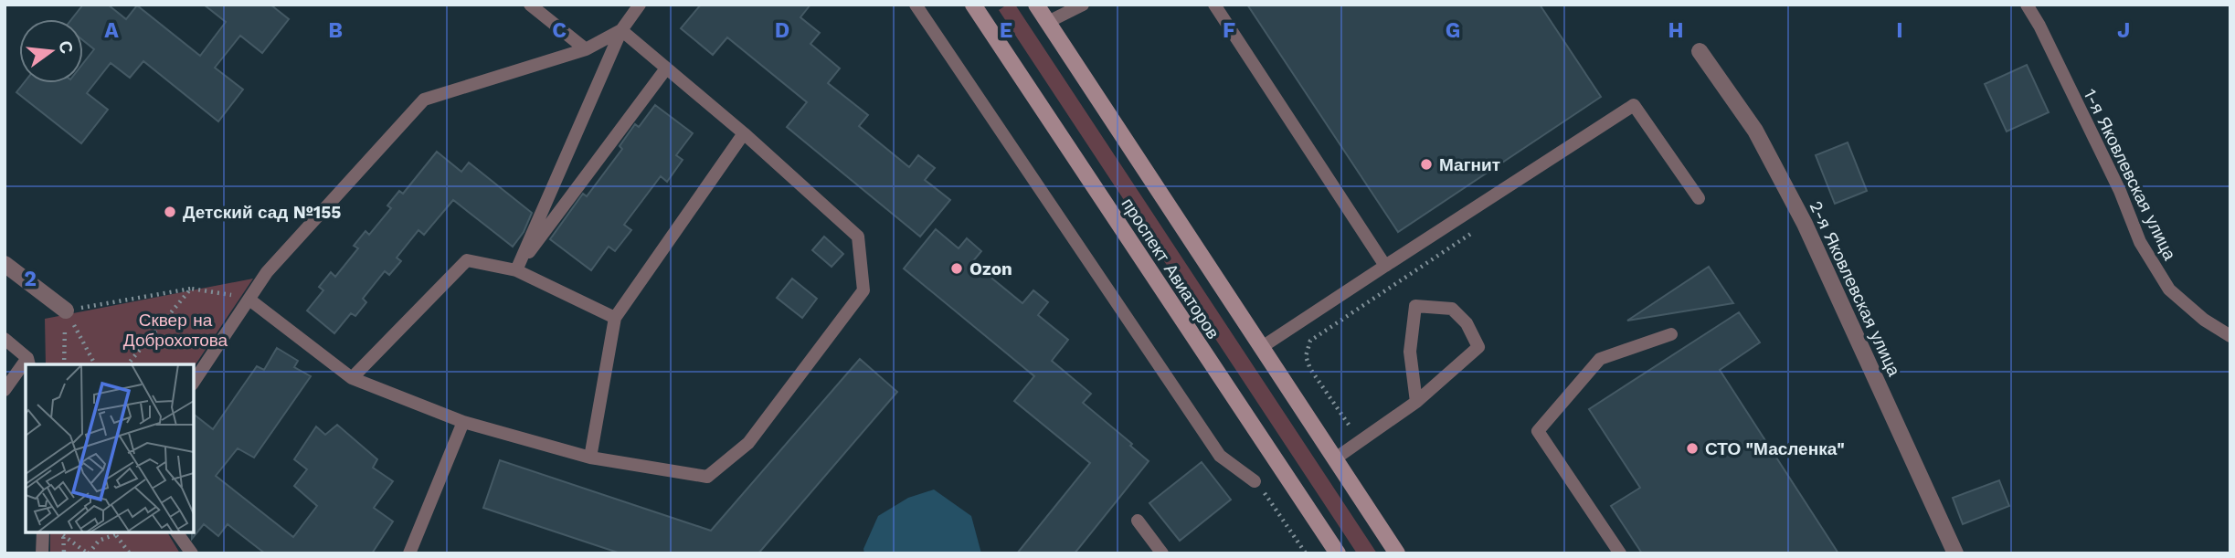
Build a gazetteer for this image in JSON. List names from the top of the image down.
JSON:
{
  "streets": {
    "main road": ["проспект Авиаторов"],
    "street": ["2-я Яковлевская улица"],
    "lane": ["1-я Яковлевская улица"]
  },
  "parks": ["Сквер на Доброхотова"],
  "places": [
    "Магнит",
    "Детский сад №155",
    "Ozon",
    "СТО \"Масленка\""
  ],
  "north": "right",
  "grid": {
    "columns": [
      "A",
      "B",
      "C",
      "D",
      "E",
      "F",
      "G",
      "H",
      "I",
      "J"
    ],
    "rows": ["2"]
  }
}
